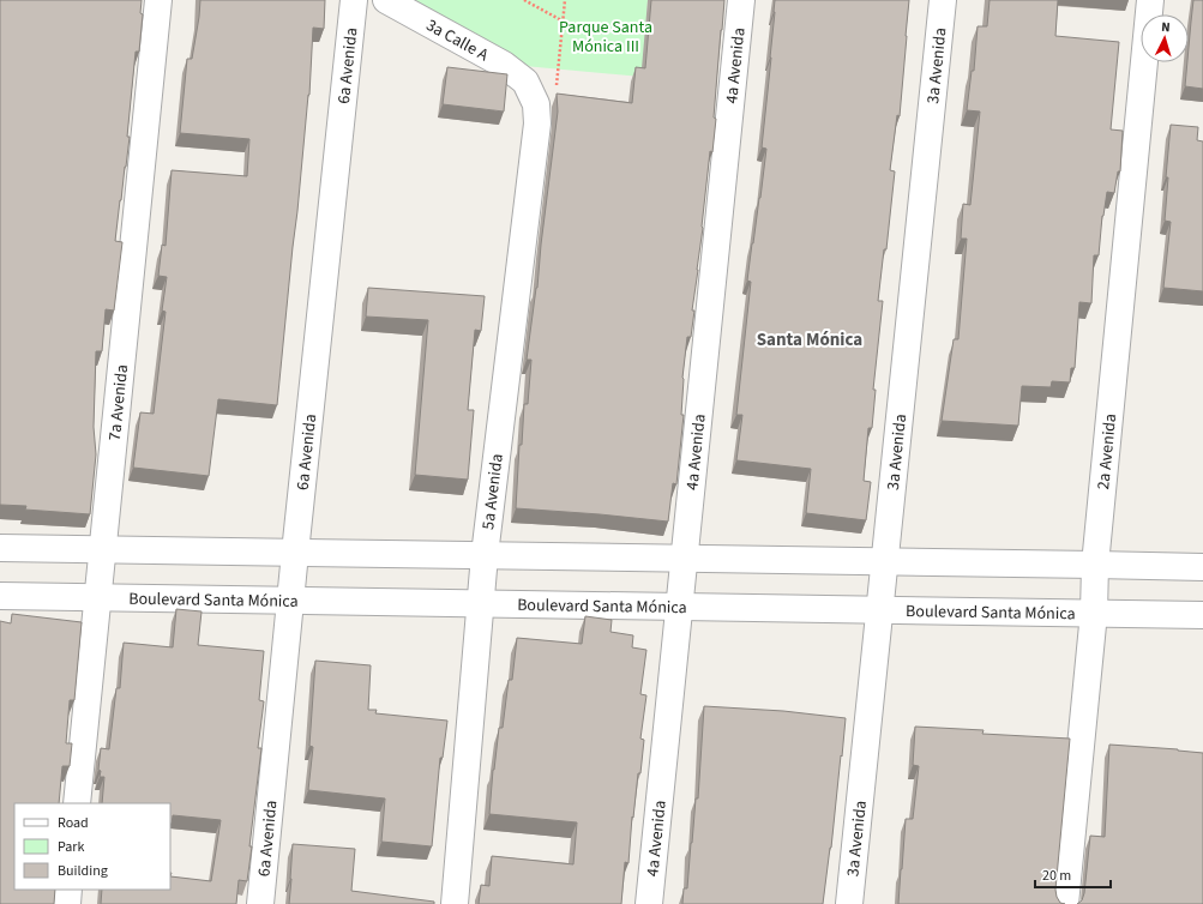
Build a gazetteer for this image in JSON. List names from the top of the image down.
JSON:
{
  "streets": {
    "street": [
      "3a Calle A",
      "6a Avenida",
      "4a Avenida",
      "3a Avenida",
      "7a Avenida",
      "2a Avenida",
      "5a Avenida",
      "Boulevard Santa Mónica"
    ]
  },
  "crossings": [
    ["3a Calle A", "5a Avenida"],
    ["6a Avenida", "Boulevard Santa Mónica"],
    ["4a Avenida", "Boulevard Santa Mónica"],
    ["3a Avenida", "Boulevard Santa Mónica"],
    ["7a Avenida", "Boulevard Santa Mónica"],
    ["2a Avenida", "Boulevard Santa Mónica"],
    ["5a Avenida", "Boulevard Santa Mónica"]
  ],
  "districts": ["Santa Mónica"],
  "parks": ["Parque Santa Mónica III"],
  "legend": ["Road", "Park", "Building"],
  "scale_bar": "20 m",
  "north": "top"
}
